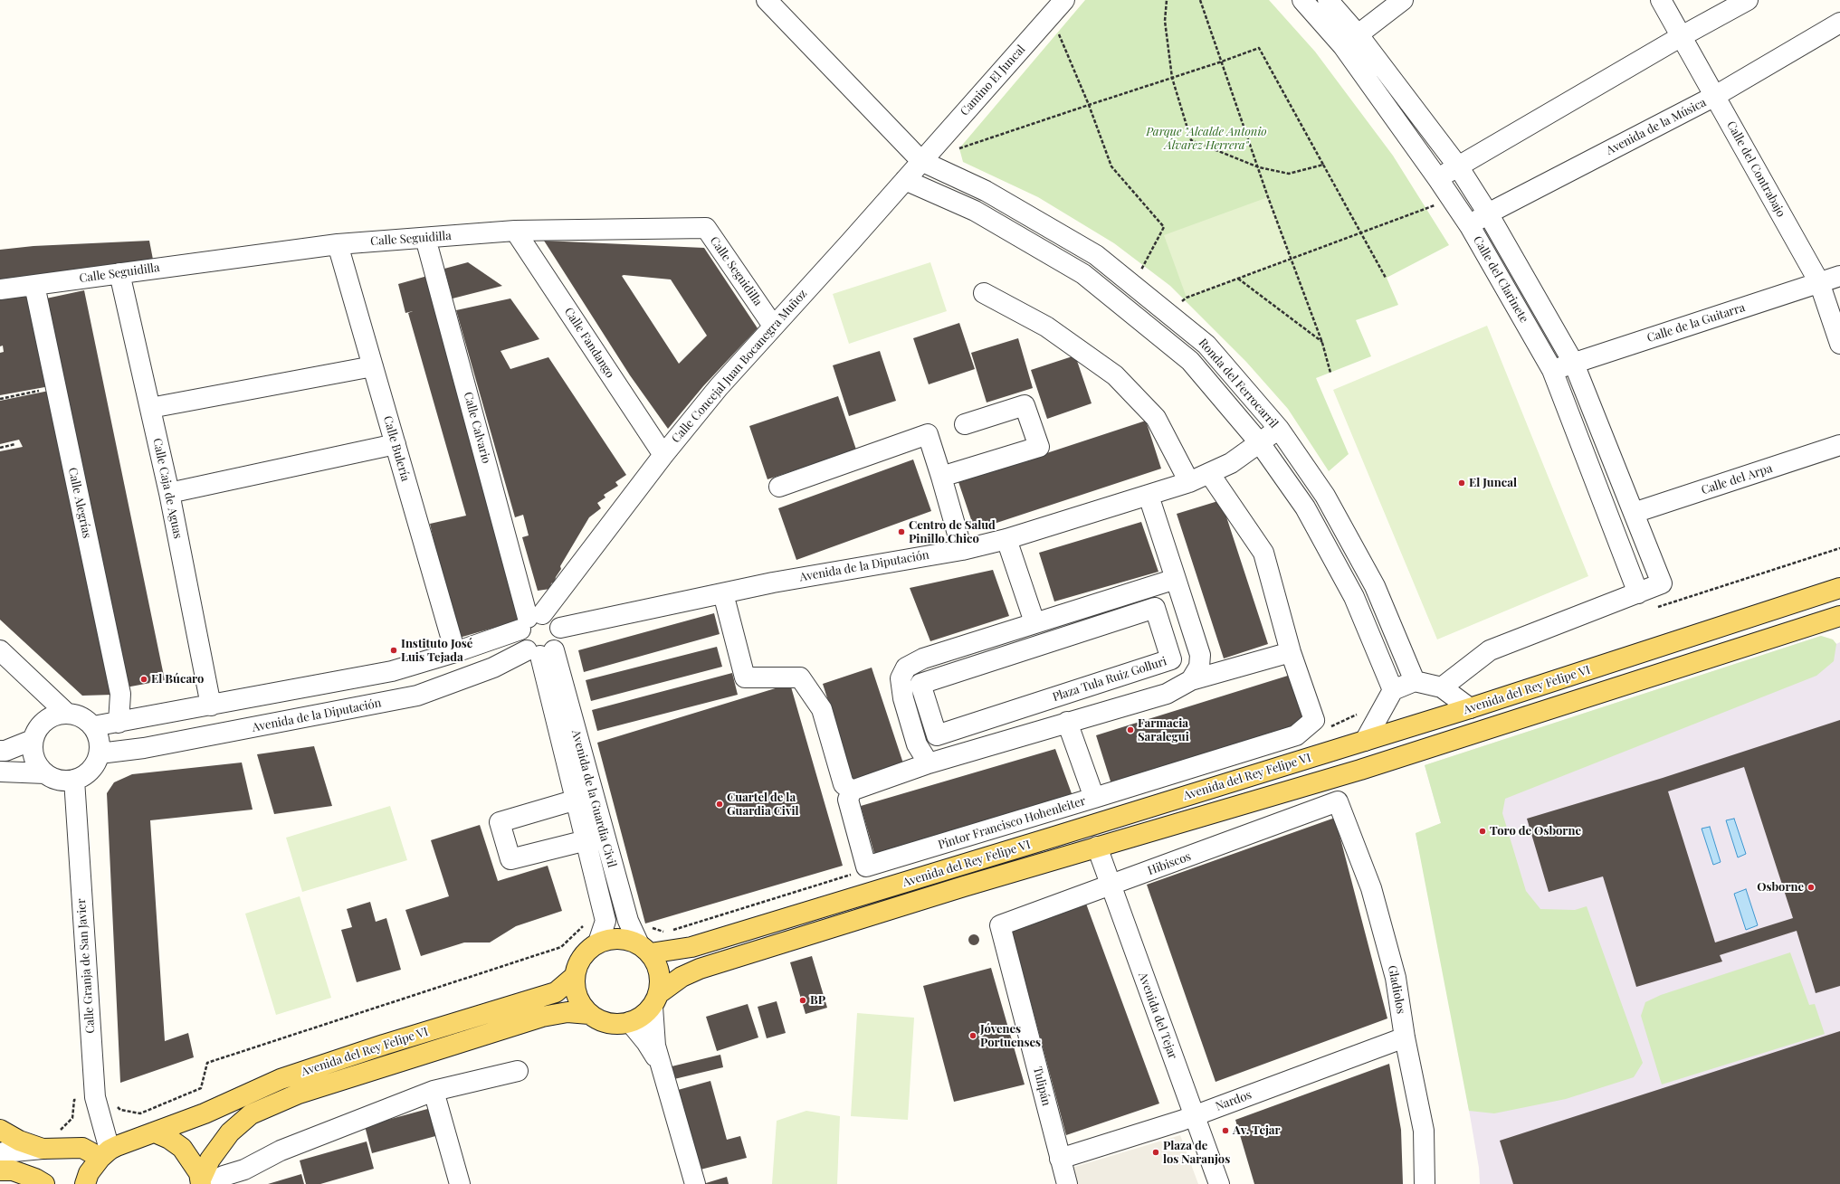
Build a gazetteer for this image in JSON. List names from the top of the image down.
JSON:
{
  "streets": {
    "main road": ["Avenida del Rey Felipe VI"],
    "street": [
      "Camino El Juncal",
      "Avenida de la Música",
      "Calle del Contrabajo",
      "Calle Seguidilla",
      "Calle del Clarinete",
      "Calle de la Guitarra",
      "Calle Fandango",
      "Calle Concejal Juan Bocanegra Muñoz",
      "Ronda del Ferrocarril",
      "Calle Calvario",
      "Calle Bulería",
      "Calle del Arpa",
      "Calle Caja de Aguas",
      "Calle Alegrías",
      "Avenida de la Diputación",
      "Plaza Tula Ruiz Golluri",
      "Avenida de la Guardia Civil",
      "Pintor Francisco Hohenleiter",
      "Hibiscos",
      "Calle Granja de San Javier",
      "Gladiolos",
      "Avenida del Tejar",
      "Tulipán",
      "Nardos"
    ]
  },
  "crossings": [
    ["Camino El Juncal", "Calle Concejal Juan Bocanegra Muñoz"],
    ["Camino El Juncal", "Ronda del Ferrocarril"],
    ["Avenida de la Música", "Calle del Contrabajo"],
    ["Avenida de la Música", "Calle del Clarinete"],
    ["Calle del Contrabajo", "Calle de la Guitarra"],
    ["Calle Seguidilla", "Calle Fandango"],
    ["Calle Seguidilla", "Calle Concejal Juan Bocanegra Muñoz"],
    ["Calle Seguidilla", "Calle Calvario"],
    ["Calle Seguidilla", "Calle Bulería"],
    ["Calle Seguidilla", "Calle Caja de Aguas"],
    ["Calle Seguidilla", "Calle Alegrías"],
    ["Calle del Clarinete", "Calle de la Guitarra"],
    ["Calle del Clarinete", "Calle del Arpa"],
    ["Calle Fandango", "Calle Concejal Juan Bocanegra Muñoz"],
    ["Calle Concejal Juan Bocanegra Muñoz", "Ronda del Ferrocarril"],
    ["Calle Concejal Juan Bocanegra Muñoz", "Calle Calvario"],
    ["Calle Concejal Juan Bocanegra Muñoz", "Avenida de la Diputación"],
    ["Calle Concejal Juan Bocanegra Muñoz", "Avenida de la Guardia Civil"],
    ["Ronda del Ferrocarril", "Avenida de la Diputación"],
    ["Calle Calvario", "Avenida de la Diputación"],
    ["Calle Calvario", "Avenida de la Guardia Civil"],
    ["Avenida de la Diputación", "Avenida de la Guardia Civil"],
    ["Avenida de la Diputación", "Calle Granja de San Javier"],
    ["Avenida del Rey Felipe VI", "Avenida de la Guardia Civil"],
    ["Avenida del Rey Felipe VI", "Calle Granja de San Javier"],
    ["Avenida del Rey Felipe VI", "Avenida del Tejar"],
    ["Hibiscos", "Gladiolos"],
    ["Hibiscos", "Avenida del Tejar"],
    ["Hibiscos", "Tulipán"],
    ["Gladiolos", "Nardos"],
    ["Avenida del Tejar", "Nardos"],
    ["Tulipán", "Nardos"]
  ],
  "parks": ["Parque \"Alcalde Antonio Álvarez Herrera\""],
  "places": [
    "El Juncal",
    "Centro de Salud Pinillo Chico",
    "Instituto José Luis Tejada",
    "El Búcaro",
    "Farmacia Saralegui",
    "Cuartel de la Guardia Civil",
    "Toro de Osborne",
    "Osborne",
    "BP",
    "Jóvenes Portuenses",
    "Av. Tejar",
    "Plaza de los Naranjos"
  ]
}
